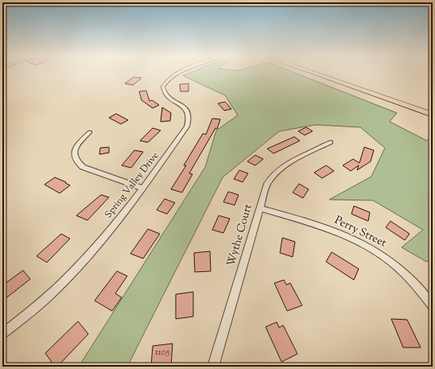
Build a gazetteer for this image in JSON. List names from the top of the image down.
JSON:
{
  "streets": {
    "street": ["Spring Valley Drive", "Perry Street", "Wythe Court"]
  },
  "crossings": [
    ["Perry Street", "Wythe Court"]
  ],
  "house_numbers": ["1105"]
}
